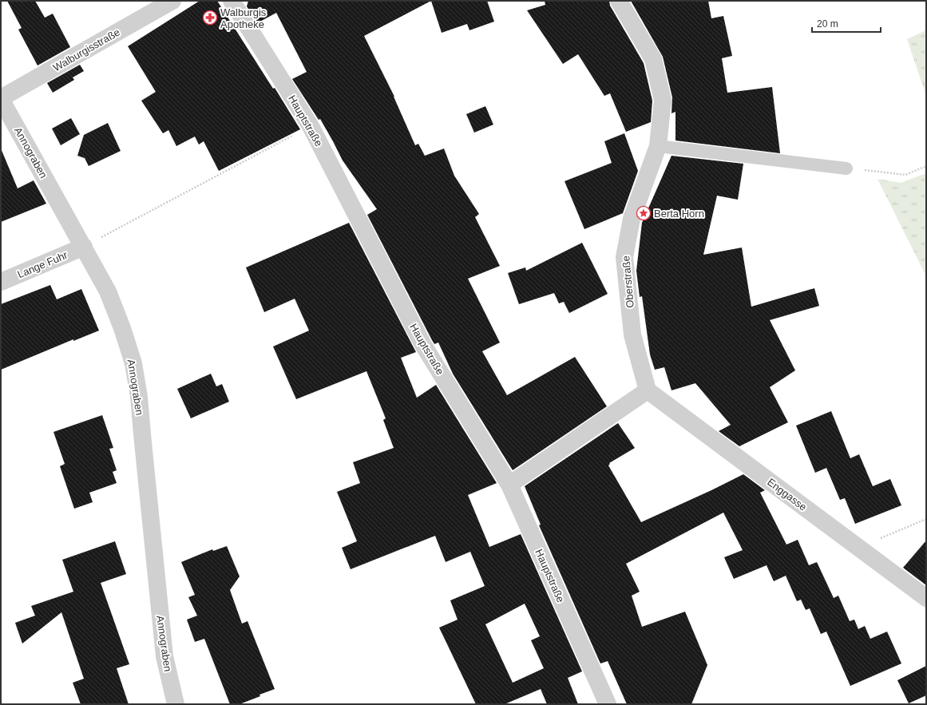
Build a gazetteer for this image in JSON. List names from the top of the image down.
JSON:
{
  "streets": {
    "street": [
      "Walburgisstraße",
      "Hauptstraße",
      "Annograben",
      "Lange Fuhr",
      "Oberstraße",
      "Enggasse"
    ]
  },
  "crossings": [
    ["Walburgisstraße", "Annograben"],
    ["Annograben", "Lange Fuhr"],
    ["Oberstraße", "Enggasse"]
  ],
  "places": {
    "pharmacy": ["Walburgis Apotheke"],
    "place": ["Berta Horn"]
  },
  "scale_bar": "20 m"
}
